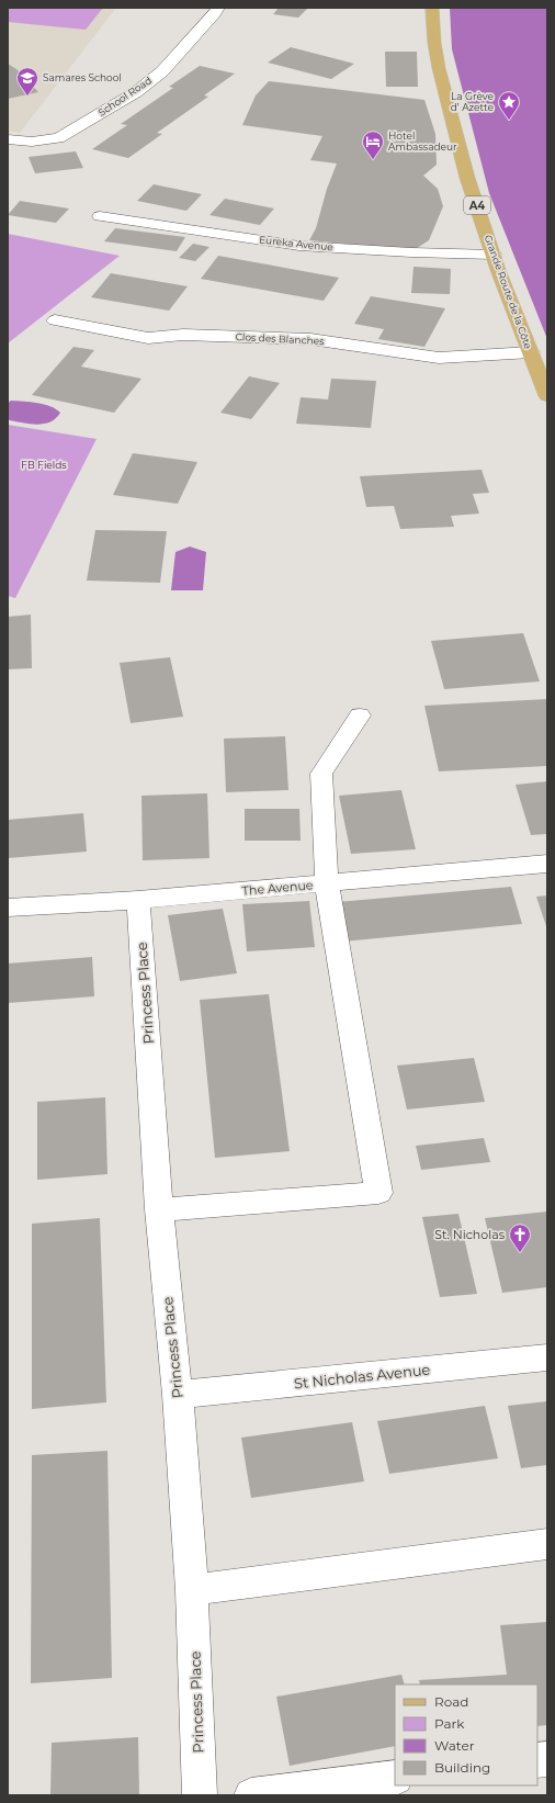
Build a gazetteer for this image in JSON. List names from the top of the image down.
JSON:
{
  "streets": {
    "main road": ["A4", "Grande Route de la Côte"],
    "street": [
      "School Road",
      "Eureka Avenue",
      "Clos des Blanches",
      "The Avenue",
      "Princess Place",
      "St Nicholas Avenue"
    ]
  },
  "crossings": [
    ["Eureka Avenue", "Grande Route de la Côte"],
    ["Grande Route de la Côte", "Clos des Blanches"],
    ["The Avenue", "Princess Place"],
    ["Princess Place", "St Nicholas Avenue"]
  ],
  "parks": ["FB Fields"],
  "places": {
    "school or university": ["Samares School"],
    "place": ["La Grève d’ Azette"],
    "hotel": ["Hotel Ambassadeur"],
    "church": ["St. Nicholas"]
  },
  "legend": [
    "Road",
    "Park",
    "Water",
    "Building"
  ]
}
